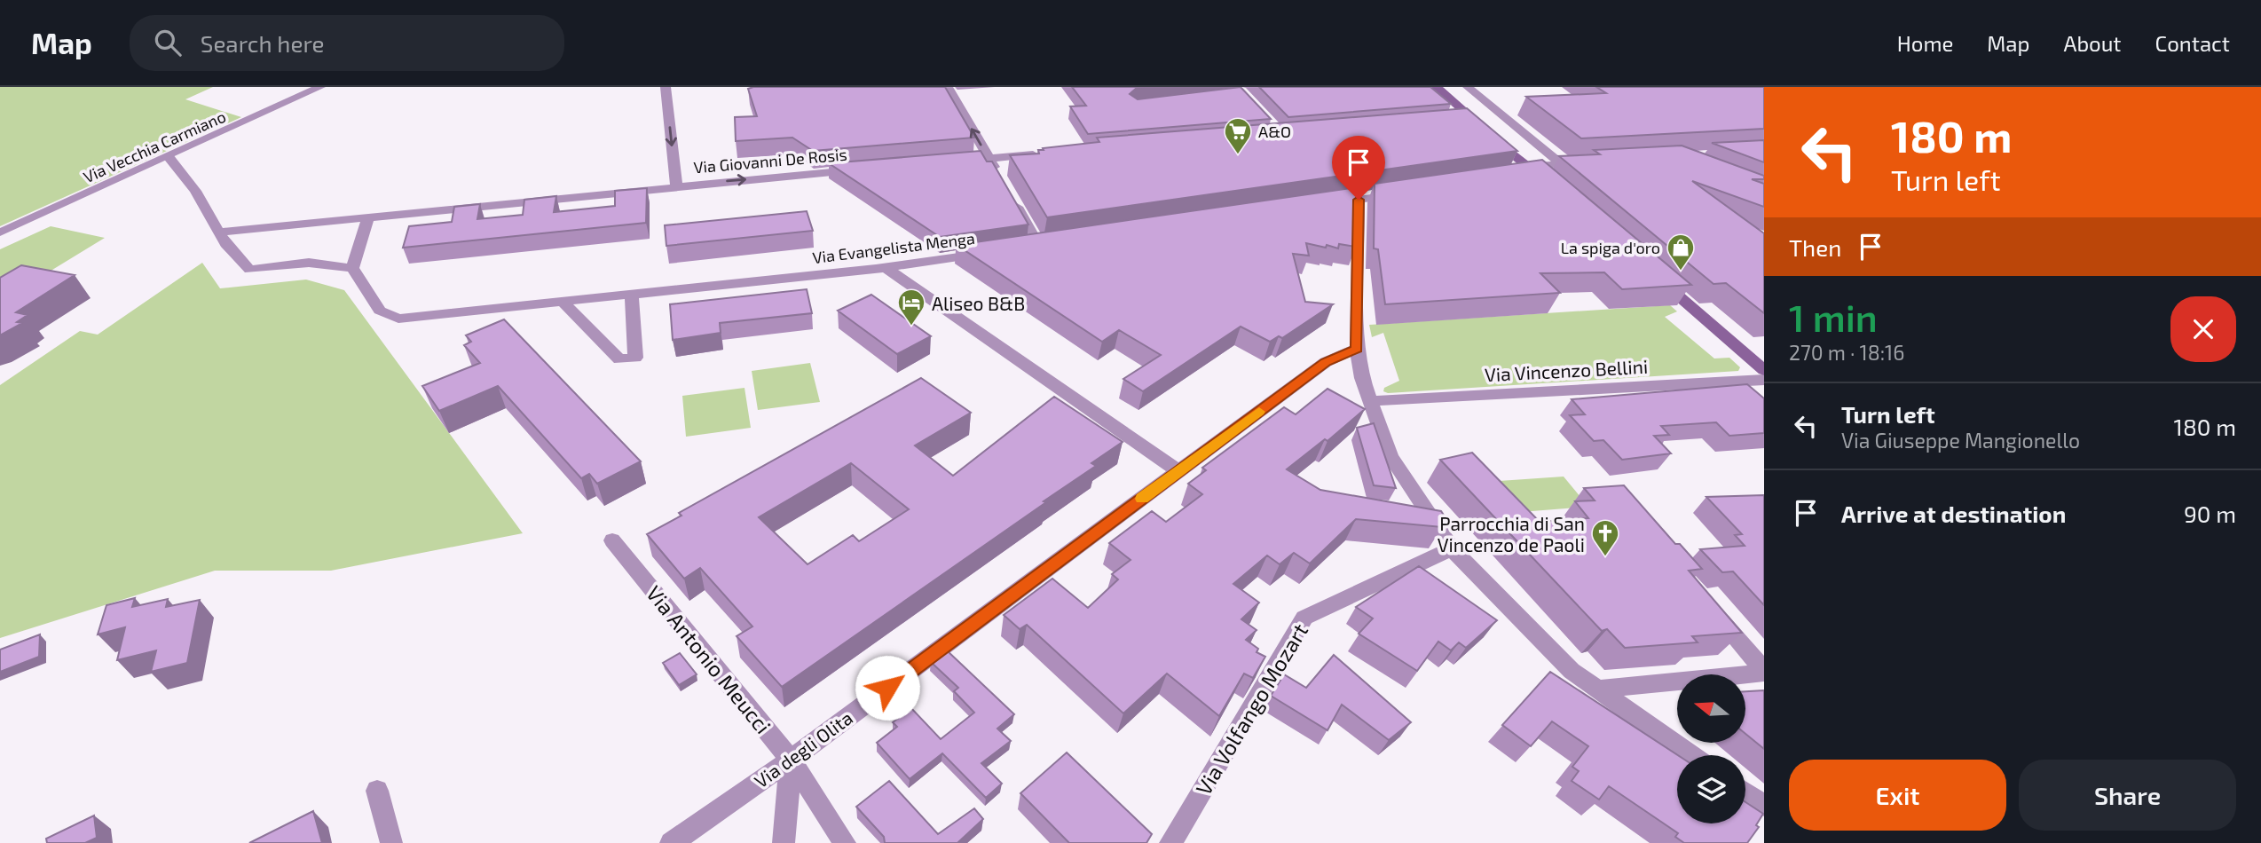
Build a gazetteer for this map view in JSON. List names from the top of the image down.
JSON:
{
  "streets": {
    "street": [
      "Via Vecchia Carmiano",
      "Via Giovanni De Rosis",
      "Via Evangelista Menga",
      "Via Vincenzo Bellini",
      "Via Antonio Meucci",
      "Via Volfango Mozart",
      "Via degli Olita"
    ]
  },
  "crossings": [
    ["Via Antonio Meucci", "Via degli Olita"]
  ],
  "places": {
    "supermarket": ["A&O"],
    "shop": ["La spiga d'oro"],
    "hotel": ["Aliseo B&B"],
    "church": ["Parrocchia di San Vincenzo de Paoli"]
  },
  "north": "left",
  "page": {
    "header": "Map",
    "search": "Search here",
    "nav": [
      "Home",
      "Map",
      "About",
      "Contact"
    ],
    "turn": ["180 m", "Turn left"],
    "then": "Then",
    "heading": ["1 min", "270 m · 18:16"],
    "list": [
      {
        "name": "Turn left",
        "note": "Via Giuseppe Mangionello",
        "value": "180 m"
      },
      {
        "name": "Arrive at destination",
        "value": "90 m"
      }
    ],
    "buttons": ["Exit", "Share"]
  }
}
